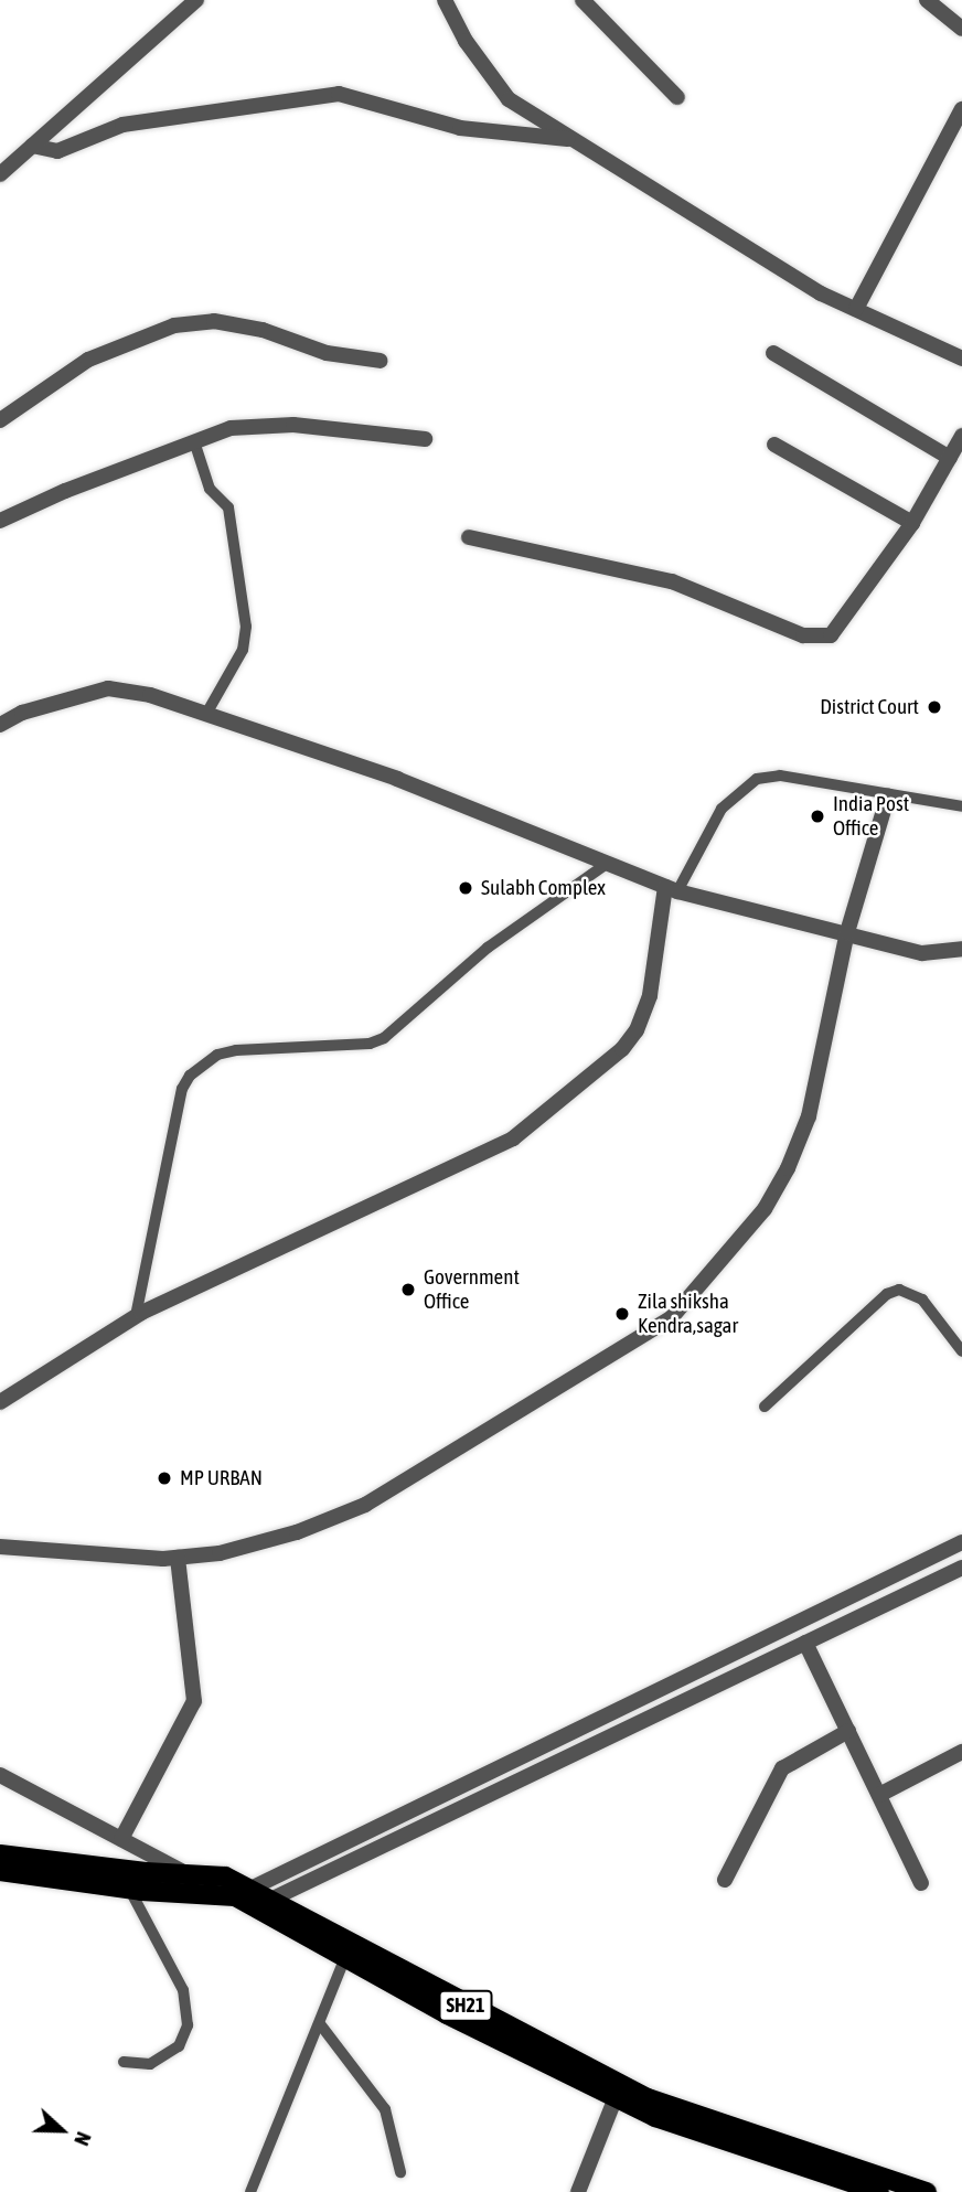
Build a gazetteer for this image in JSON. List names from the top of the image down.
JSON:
{
  "streets": {
    "main road": ["SH21"]
  },
  "places": [
    "District Court",
    "India Post Office",
    "Sulabh Complex",
    "Government Office",
    "Zila shiksha Kendra,sagar",
    "MP URBAN"
  ],
  "north": "right"
}
